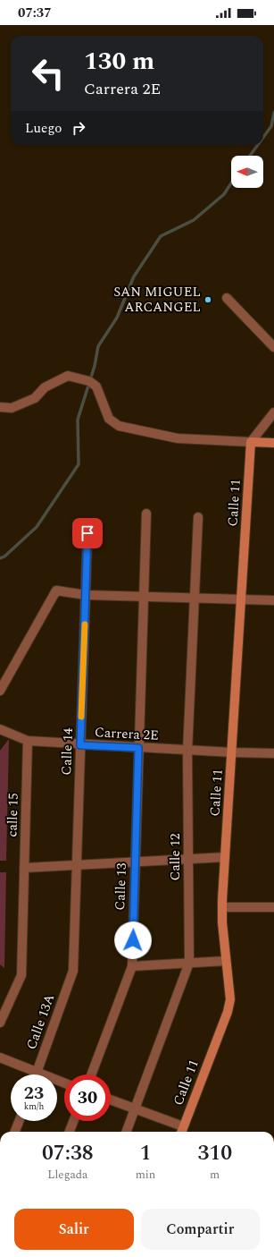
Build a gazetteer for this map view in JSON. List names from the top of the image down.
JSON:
{
  "streets": {
    "street": [
      "Calle 11",
      "Carrera 2E",
      "Calle 14",
      "calle 15",
      "Calle 12",
      "Calle 13",
      "Calle 13A"
    ]
  },
  "crossings": [
    ["Calle 11", "Carrera 2E"],
    ["Carrera 2E", "Calle 14"],
    ["Carrera 2E", "calle 15"],
    ["Carrera 2E", "Calle 12"],
    ["Carrera 2E", "Calle 13"],
    ["Calle 14", "Calle 13A"]
  ],
  "places": ["SAN MIGUEL ARCANGEL"],
  "north": "left",
  "page": {
    "status": "07:37",
    "turn": ["130 m", "Carrera 2E"],
    "then": "Luego",
    "speed": "23 km/h",
    "limit": "30",
    "eta": [
      "07:38",
      "Llegada",
      "1",
      "min",
      "310",
      "m"
    ],
    "buttons": ["Salir", "Compartir"]
  }
}
